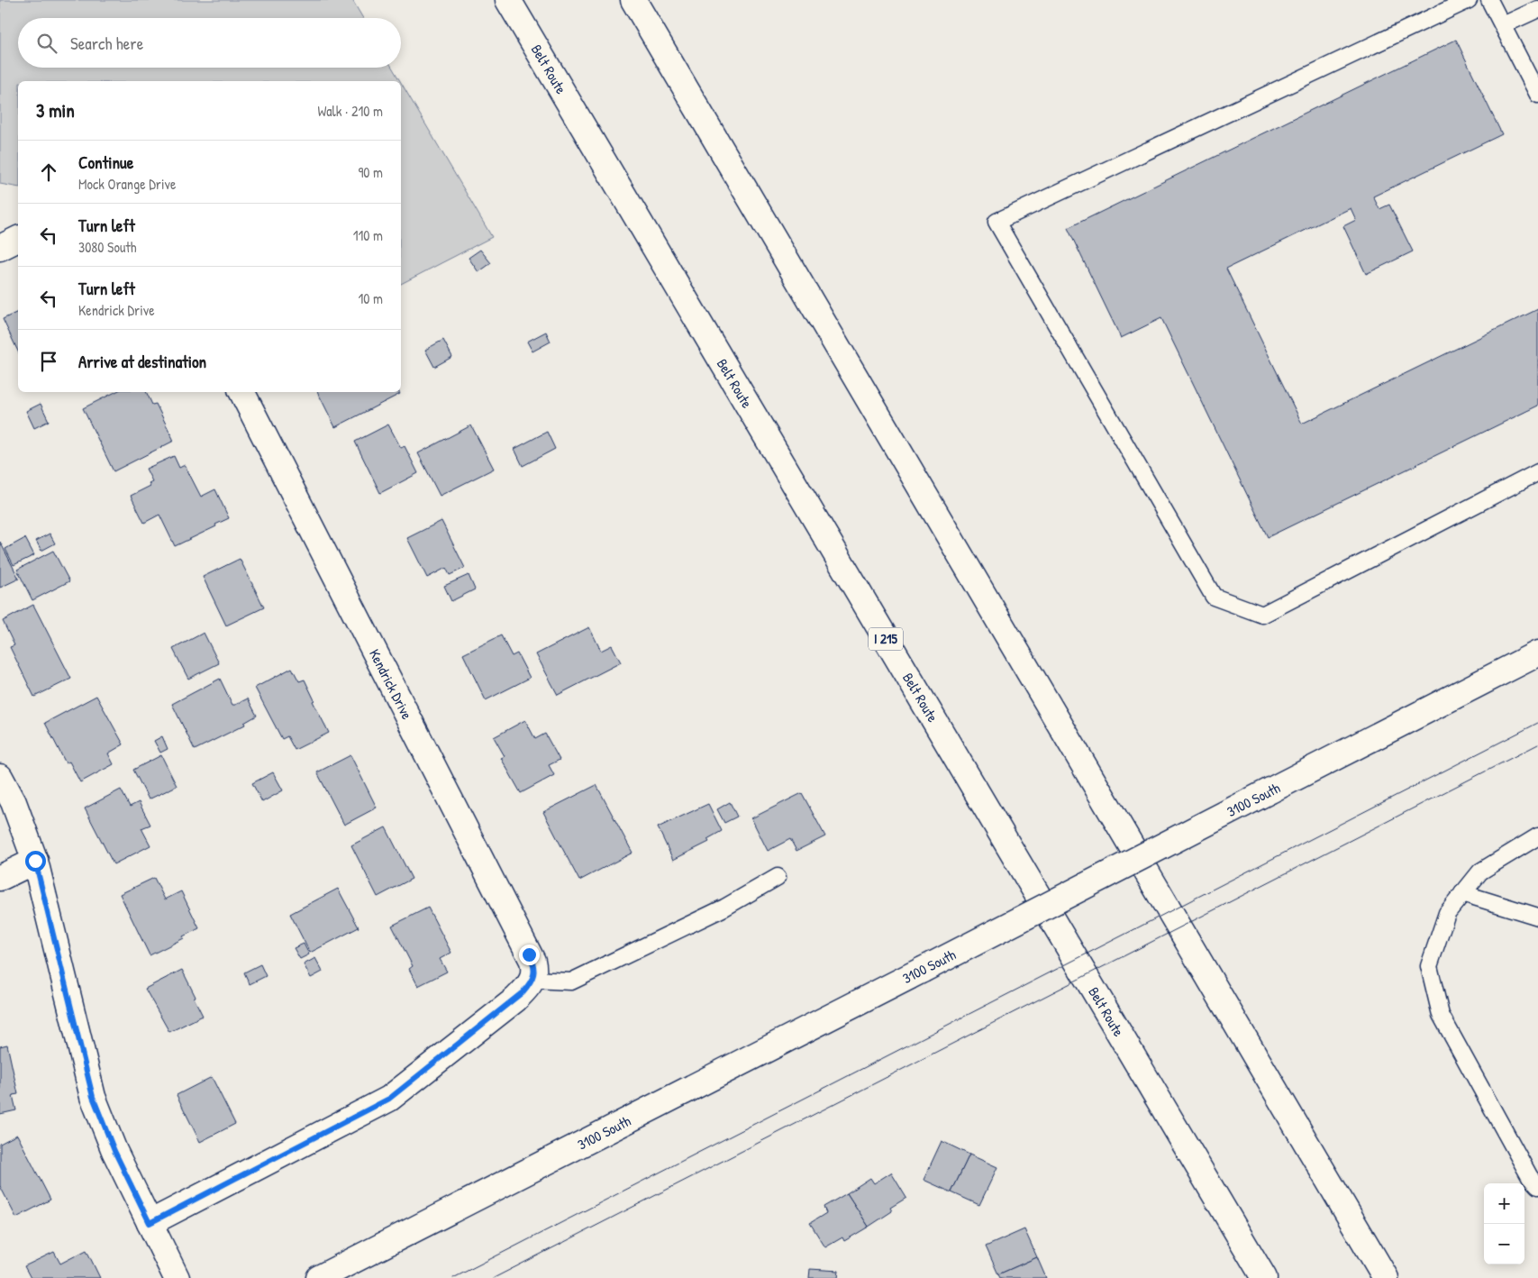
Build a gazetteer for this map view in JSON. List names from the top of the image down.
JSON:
{
  "streets": {
    "main road": [
      "Belt Route",
      "I 215",
      "Kendrick Drive",
      "3100 South"
    ]
  },
  "page": {
    "search": "Search here",
    "heading": ["3 min", "Walk · 210 m"],
    "list": [
      ["Continue", "Mock Orange Drive", "90 m"],
      ["Turn left", "3080 South", "110 m"],
      ["Turn left", "Kendrick Drive", "10 m"],
      "Arrive at destination"
    ],
    "map_buttons": ["+", "−"]
  }
}
